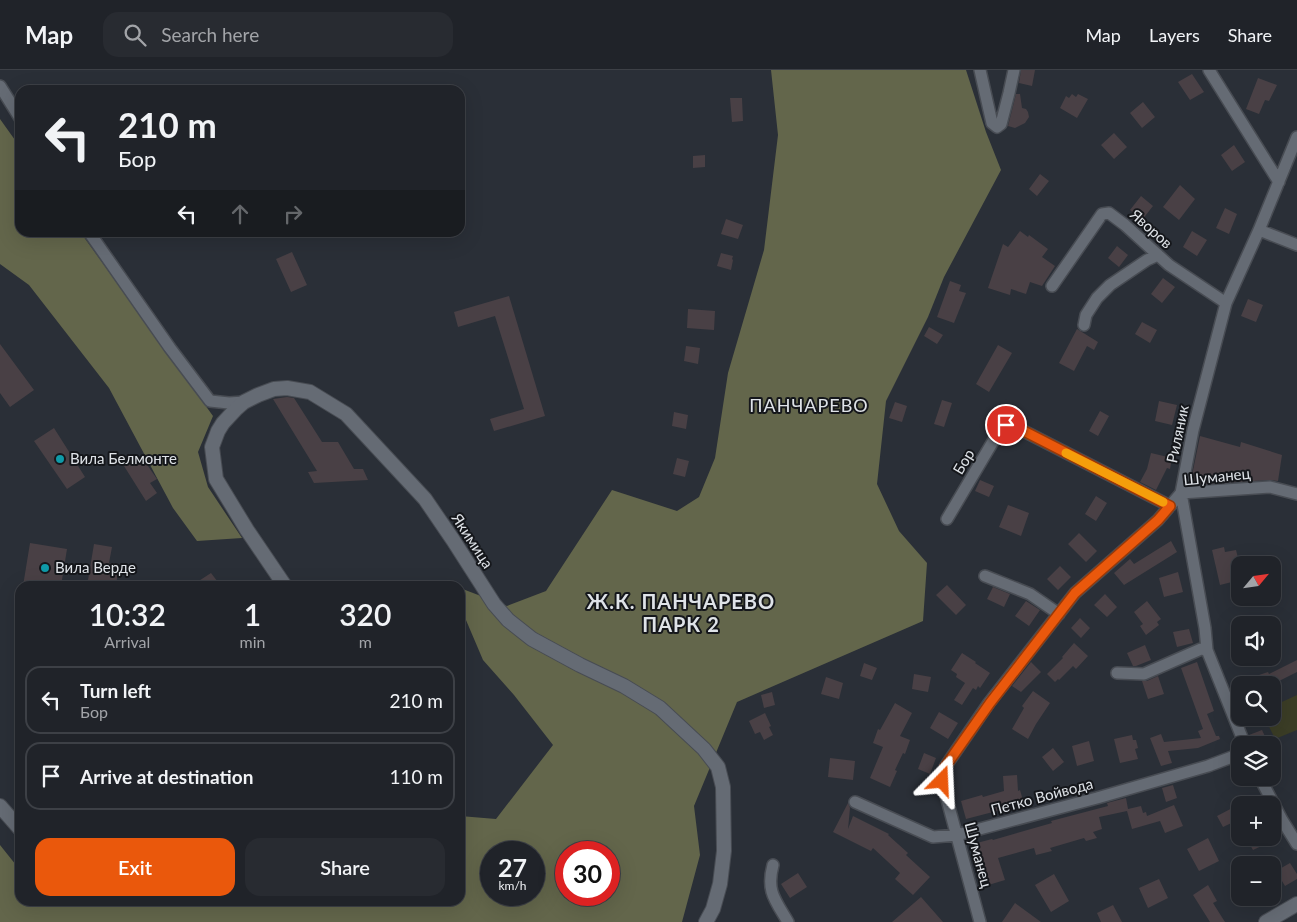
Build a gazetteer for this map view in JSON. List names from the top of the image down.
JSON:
{
  "streets": {
    "street": [
      "Яворов",
      "Риляник",
      "Бор",
      "Шуманец",
      "Якимица",
      "Петко Войвода"
    ]
  },
  "crossings": [
    ["Яворов", "Риляник"],
    ["Риляник", "Шуманец"],
    ["Бор", "Шуманец"],
    ["Шуманец", "Петко Войвода"]
  ],
  "districts": ["ПАНЧАРЕВО", "Ж.К. ПАНЧАРЕВО ПАРК 2"],
  "places": ["Вила Белмонте", "Вила Верде"],
  "north": "top right",
  "page": {
    "header": "Map",
    "search": "Search here",
    "nav": ["Map", "Layers", "Share"],
    "turn": ["210 m", "Бор"],
    "map_buttons": ["+", "−"],
    "eta": [
      "10:32",
      "Arrival",
      "1",
      "min",
      "320",
      "m"
    ],
    "list": [
      {
        "name": "Turn left",
        "note": "Бор",
        "value": "210 m"
      },
      {
        "name": "Arrive at destination",
        "value": "110 m"
      }
    ],
    "buttons": ["Exit", "Share"],
    "speed": "27 km/h",
    "limit": "30"
  }
}
